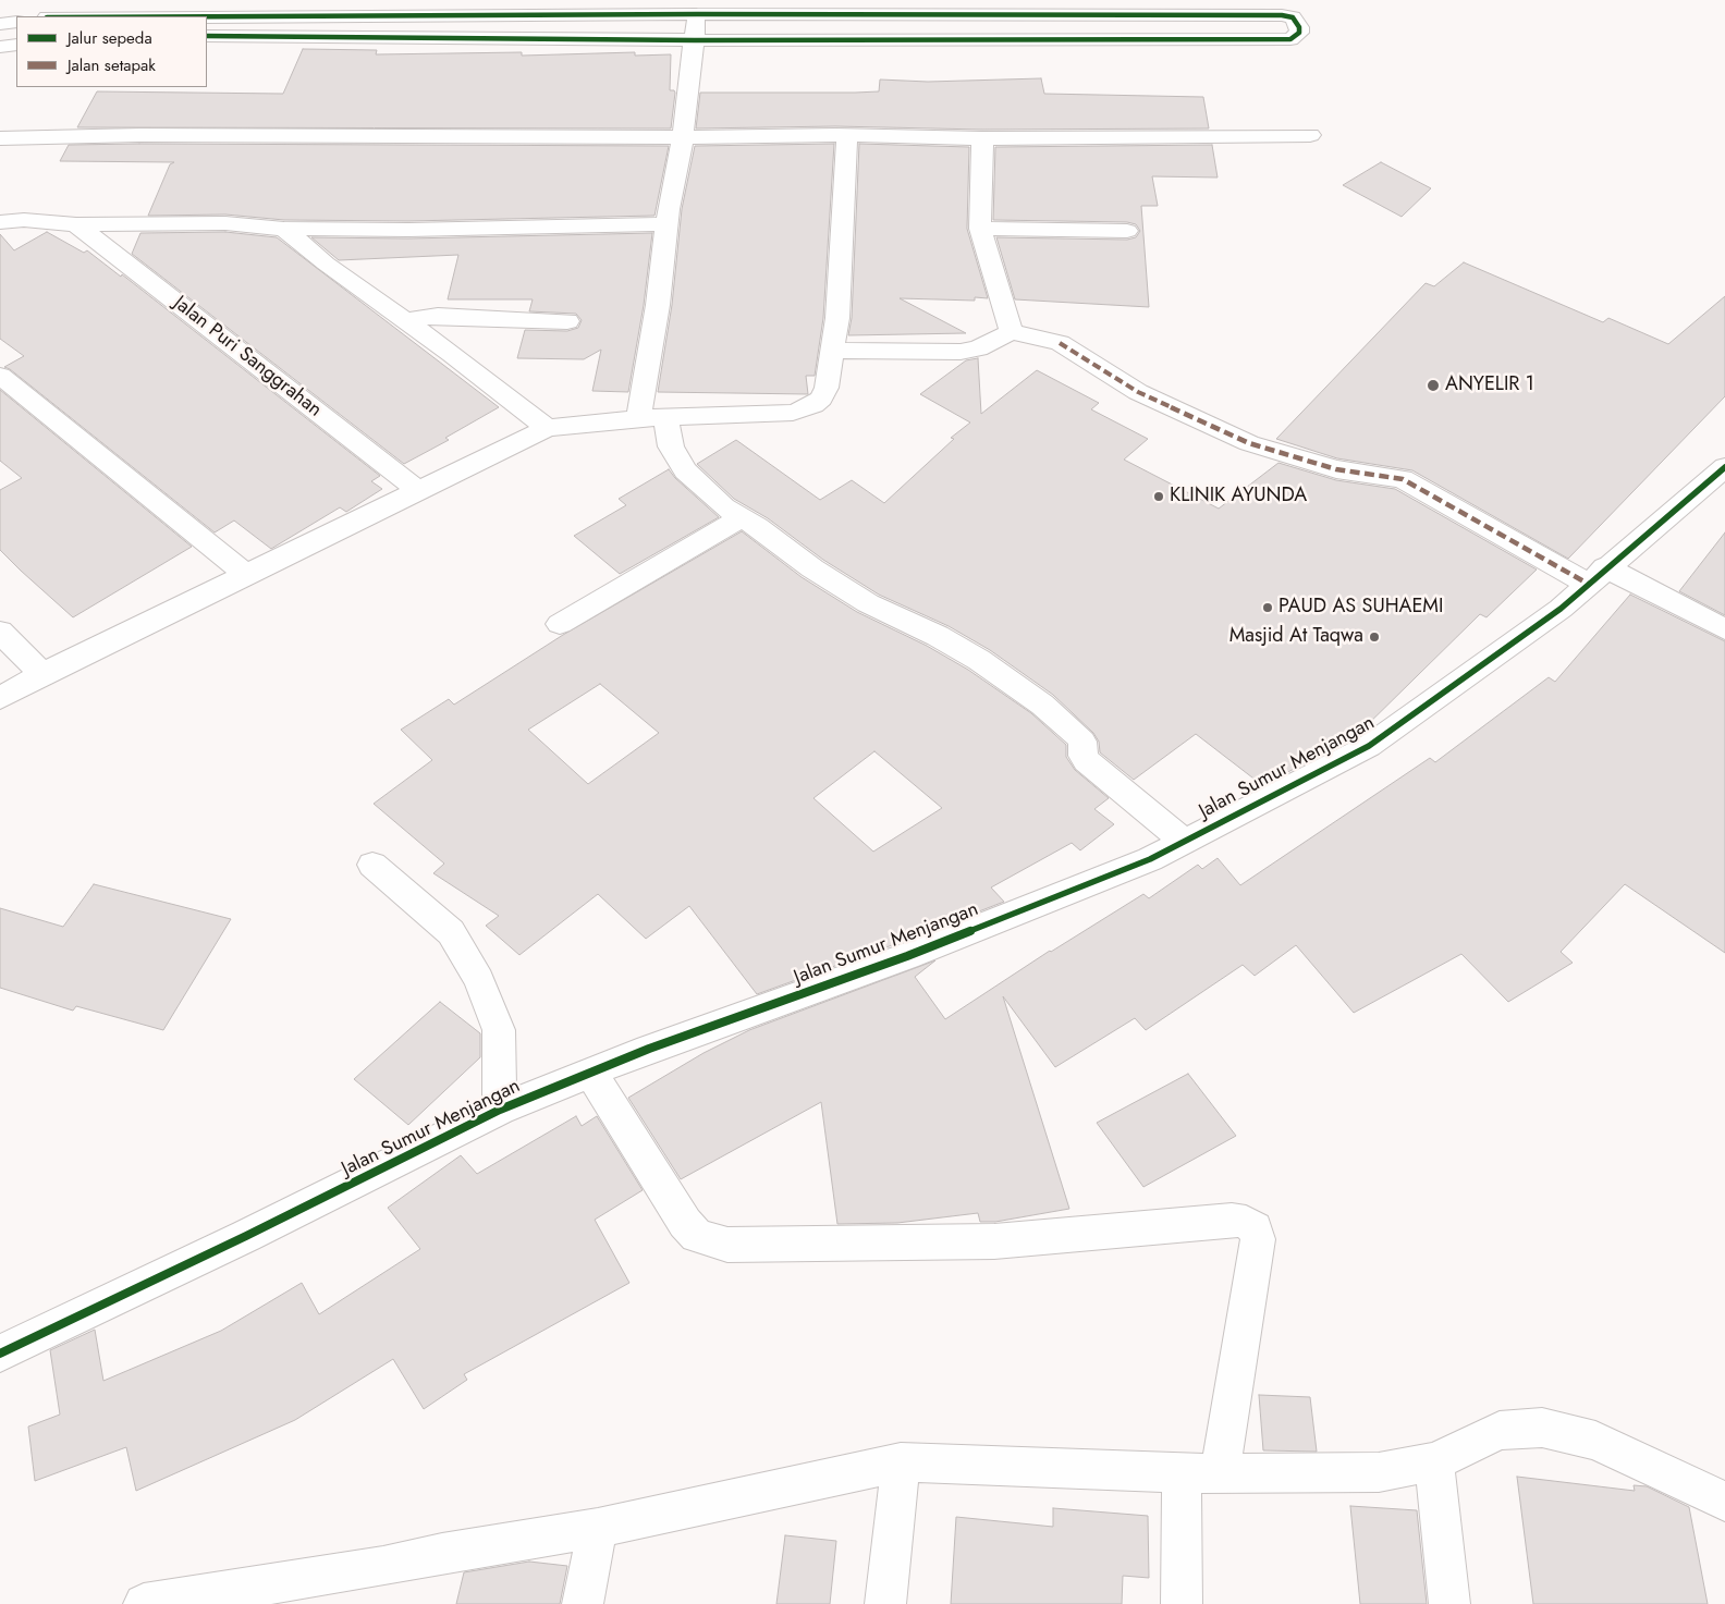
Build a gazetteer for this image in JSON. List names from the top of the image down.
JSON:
{
  "streets": {
    "street": ["Jalan Puri Sanggrahan", "Jalan Sumur Menjangan"]
  },
  "places": [
    "ANYELIR 1",
    "KLINIK AYUNDA",
    "PAUD AS SUHAEMI",
    "Masjid At Taqwa"
  ],
  "legend": ["Jalur sepeda", "Jalan setapak"]
}
